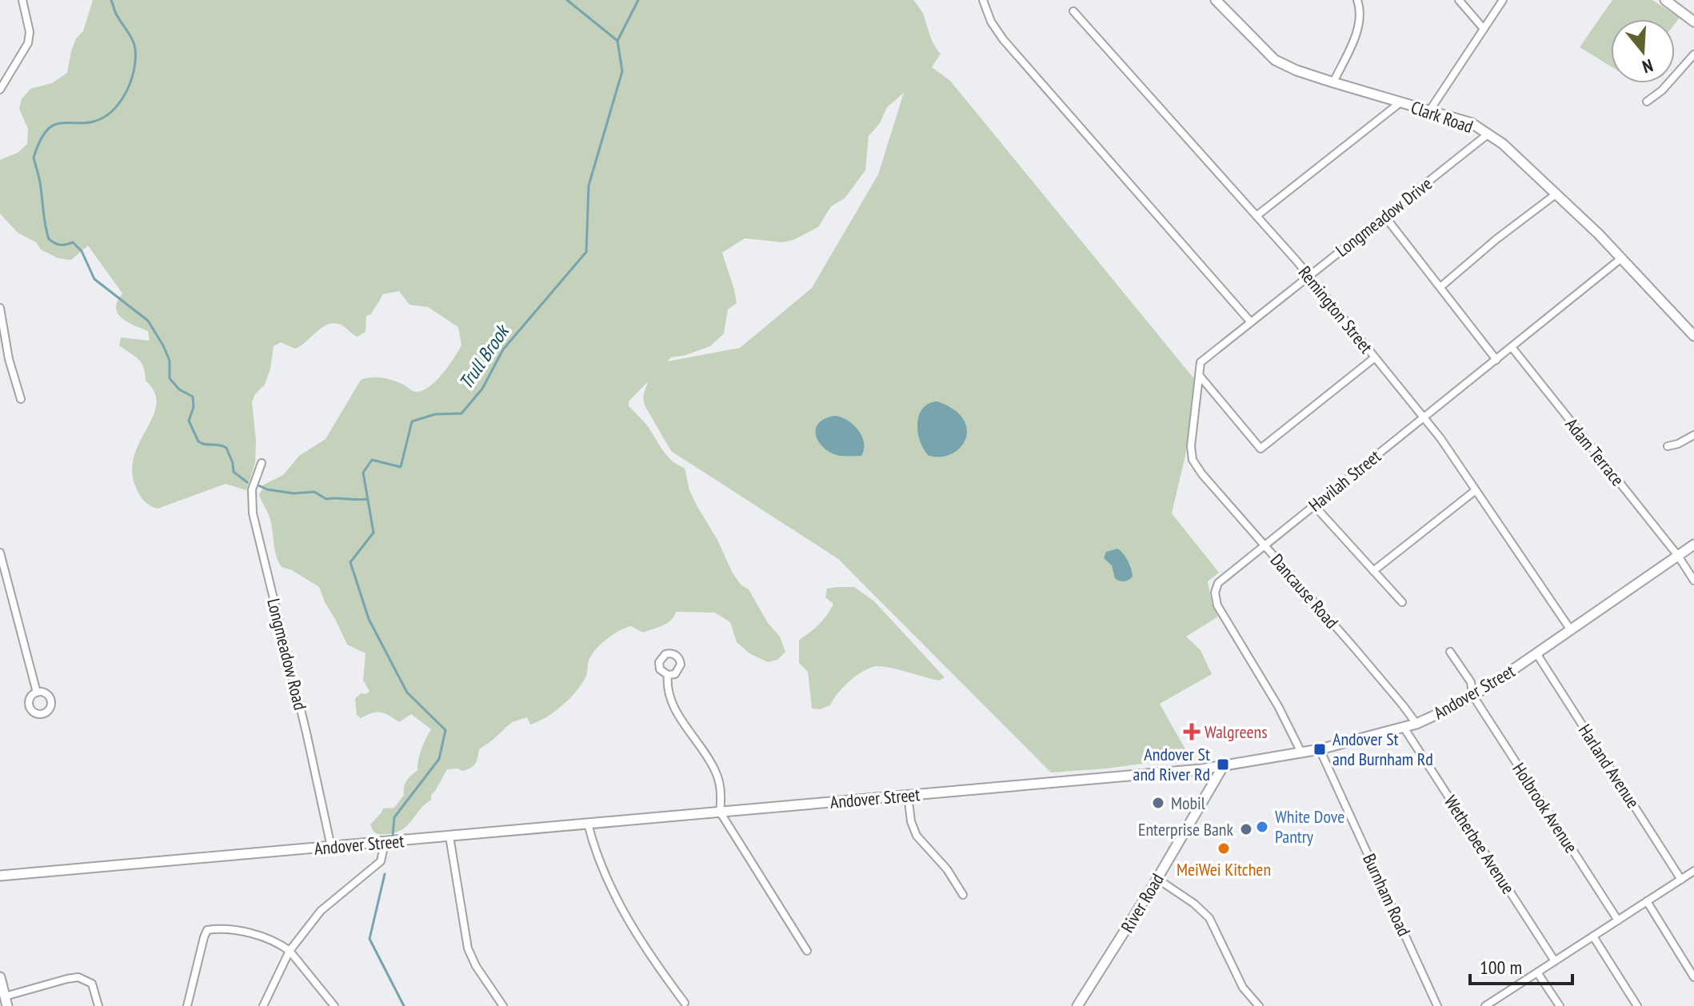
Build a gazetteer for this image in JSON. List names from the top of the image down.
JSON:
{
  "streets": {
    "main road": ["Clark Road", "Andover Street", "River Road"],
    "street": [
      "Longmeadow Drive",
      "Remington Street",
      "Adam Terrace",
      "Havilah Street",
      "Dancause Road",
      "Longmeadow Road",
      "Harland Avenue",
      "Holbrook Avenue",
      "Wetherbee Avenue",
      "Burnham Road"
    ]
  },
  "crossings": [
    ["Clark Road", "Longmeadow Drive"],
    ["Clark Road", "Havilah Street"],
    ["Longmeadow Drive", "Remington Street"],
    ["Longmeadow Drive", "Dancause Road"],
    ["Remington Street", "Havilah Street"],
    ["Remington Street", "Andover Street"],
    ["Adam Terrace", "Havilah Street"],
    ["Adam Terrace", "Andover Street"],
    ["Havilah Street", "Dancause Road"],
    ["Havilah Street", "Andover Street"],
    ["Dancause Road", "Andover Street"],
    ["Longmeadow Road", "Andover Street"],
    ["Andover Street", "Harland Avenue"],
    ["Andover Street", "Holbrook Avenue"],
    ["Andover Street", "Wetherbee Avenue"],
    ["Andover Street", "Burnham Road"],
    ["Andover Street", "River Road"]
  ],
  "water": ["Trull Brook"],
  "places": {
    "health": ["Walgreens"],
    "transit": ["Andover St and Burnham Rd", "Andover St and River Rd"],
    "other": [
      "Mobil",
      "White Dove Pantry",
      "Enterprise Bank",
      "MeiWei Kitchen"
    ]
  },
  "scale_bar": "100 m",
  "north": "bottom"
}
